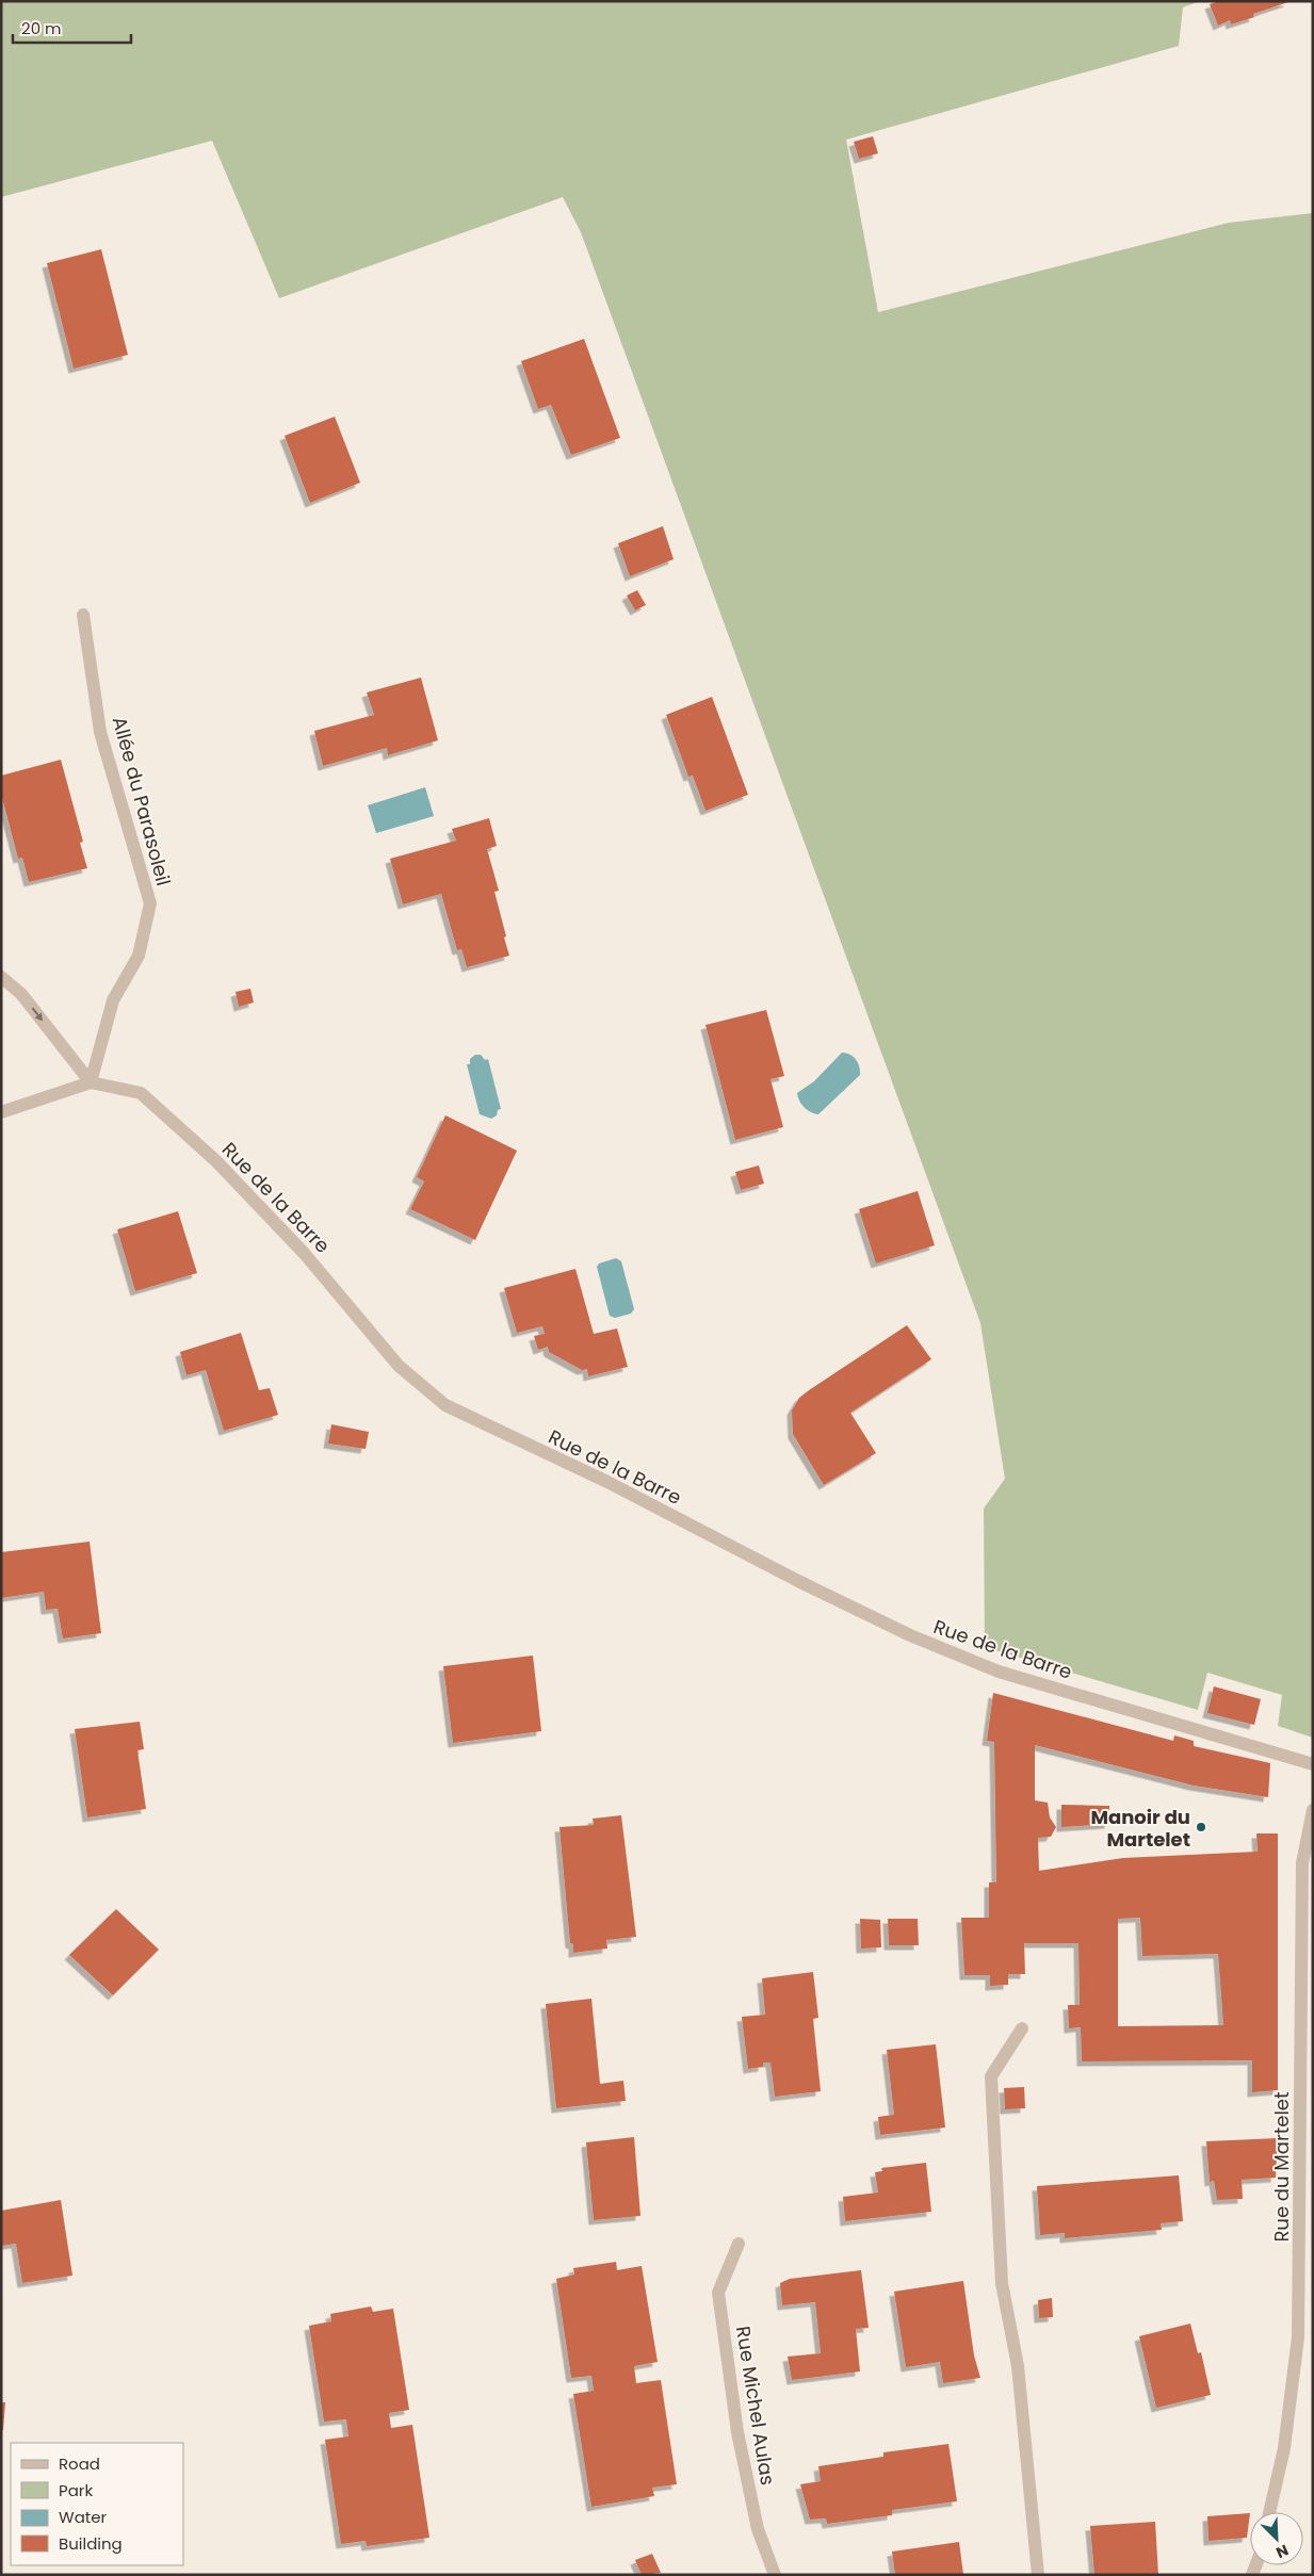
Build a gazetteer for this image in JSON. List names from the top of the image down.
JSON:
{
  "streets": {
    "street": [
      "Allée du Parasoleil",
      "Rue de la Barre",
      "Rue du Martelet",
      "Rue Michel Aulas"
    ]
  },
  "crossings": [
    ["Allée du Parasoleil", "Rue de la Barre"]
  ],
  "places": ["Manoir du Martelet"],
  "legend": [
    "Road",
    "Park",
    "Water",
    "Building"
  ],
  "scale_bar": "20 m",
  "north": "bottom right"
}
